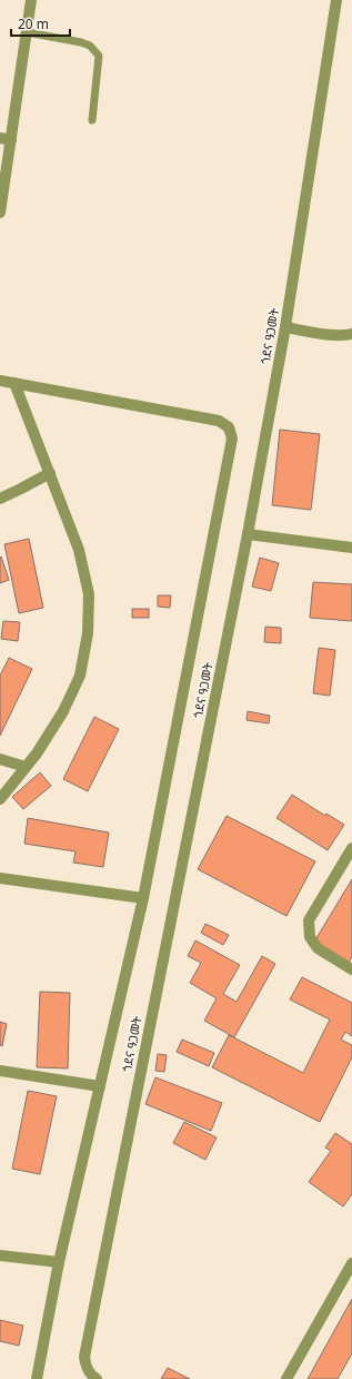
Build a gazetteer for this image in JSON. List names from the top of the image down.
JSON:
{
  "streets": {
    "street": ["ጎደና ዓጋመት"]
  },
  "scale_bar": "20 m"
}
